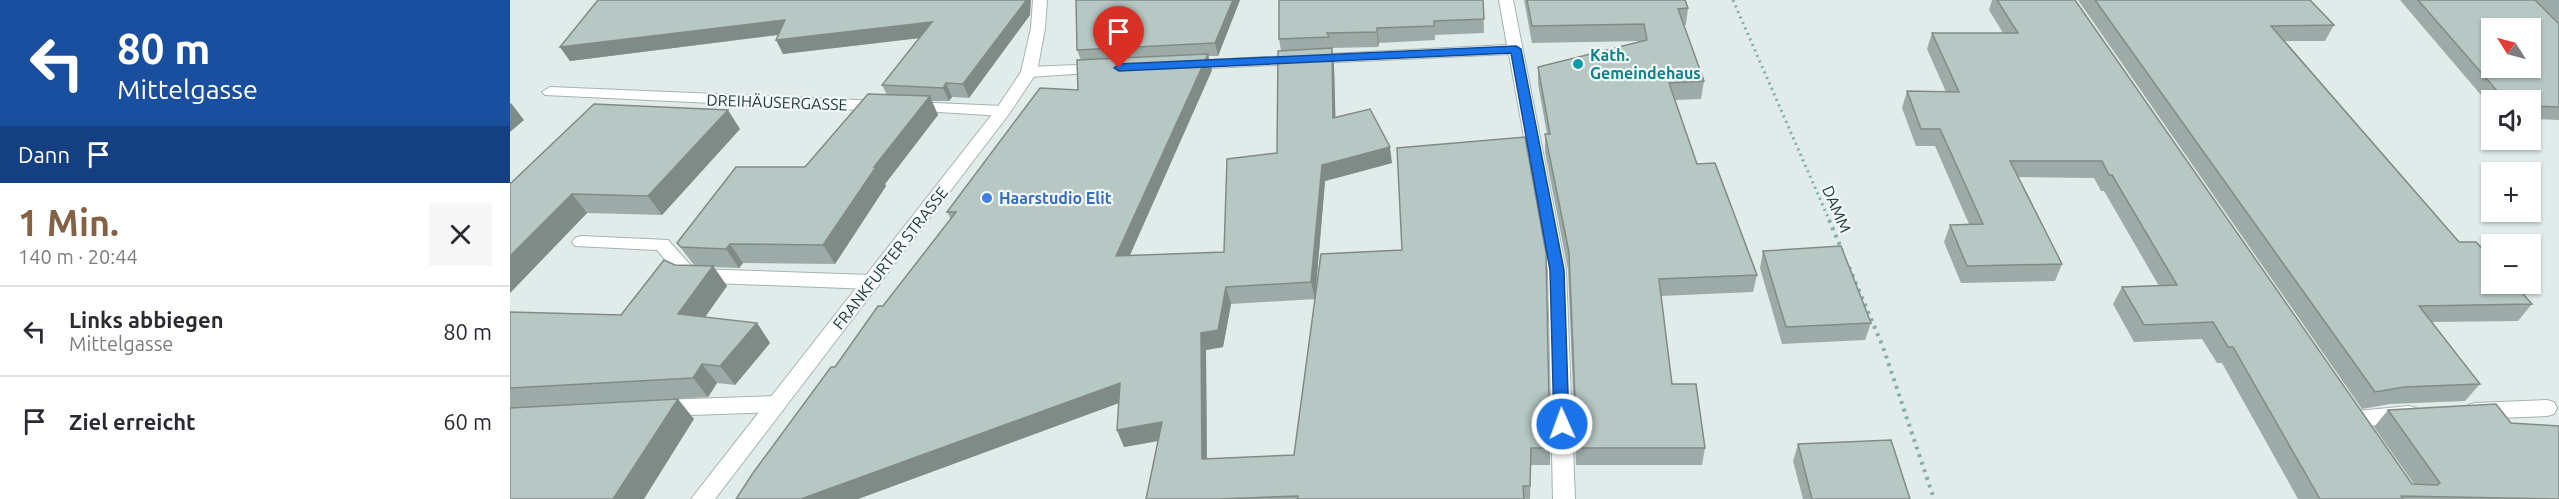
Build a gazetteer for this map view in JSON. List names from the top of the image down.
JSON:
{
  "streets": {
    "street": ["DREIHÄUSERGASSE", "FRANKFURTER STRASSE"],
    "path": ["DAMM"]
  },
  "crossings": [
    ["DREIHÄUSERGASSE", "FRANKFURTER STRASSE"]
  ],
  "places": ["Kath. Gemeindehaus", "Haarstudio Elit"],
  "north": "top left",
  "page": {
    "turn": ["80 m", "Mittelgasse"],
    "map_buttons": ["+", "−"],
    "then": "Dann",
    "heading": ["1 Min.", "140 m · 20:44"],
    "list": [
      {
        "name": "Links abbiegen",
        "note": "Mittelgasse",
        "value": "80 m"
      },
      {
        "name": "Ziel erreicht",
        "value": "60 m"
      }
    ]
  }
}
